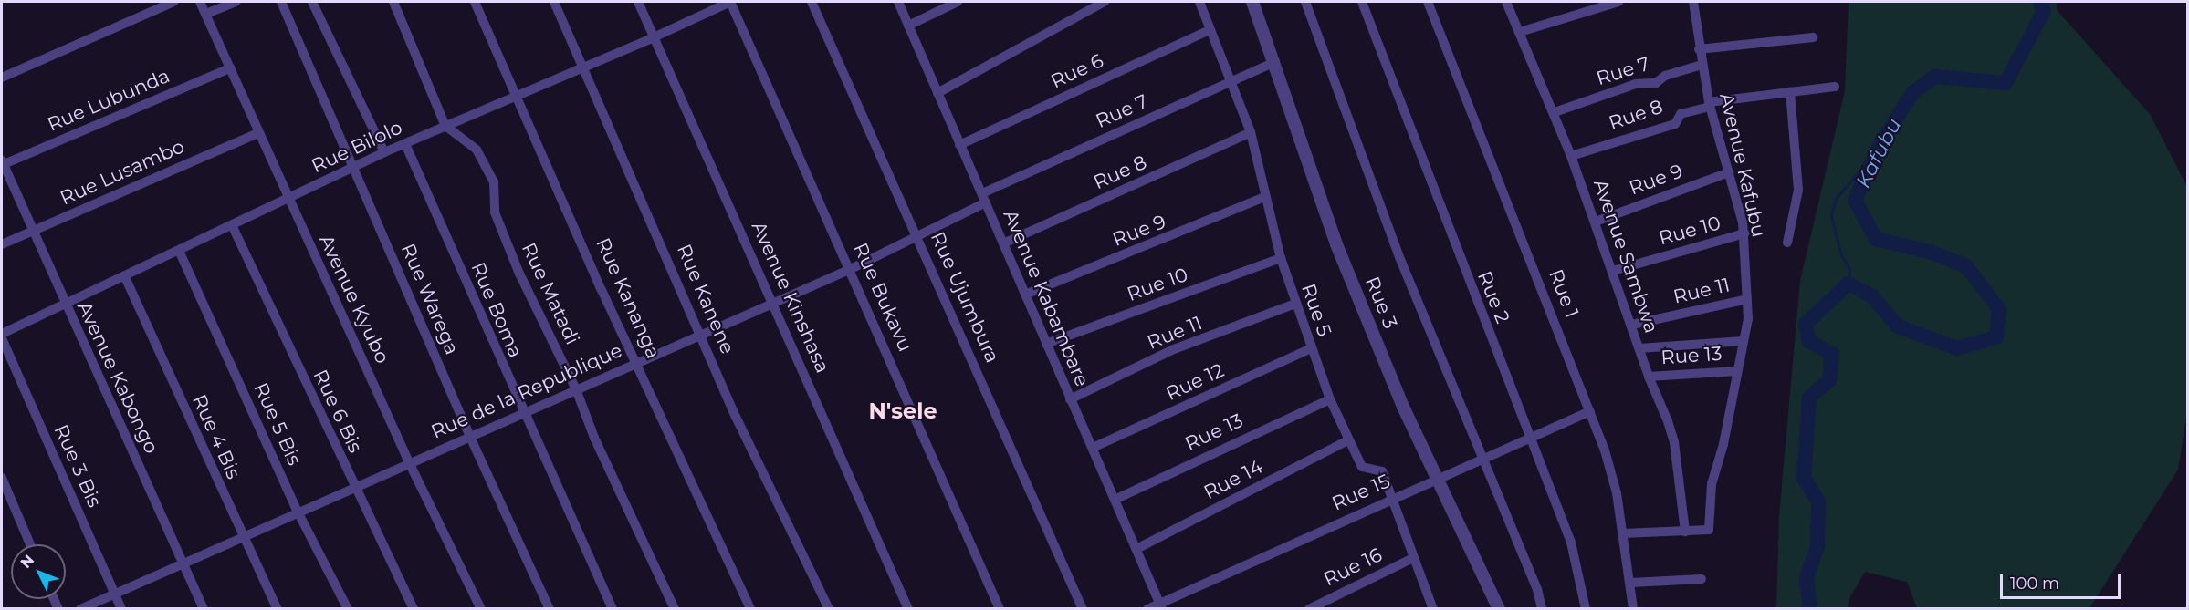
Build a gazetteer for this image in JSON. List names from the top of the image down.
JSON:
{
  "streets": {
    "street": [
      "Rue 6",
      "Rue 7",
      "Rue Lubunda",
      "Rue 8",
      "Rue Bilolo",
      "Avenue Kafubu",
      "Rue Lusambo",
      "Rue 9",
      "Rue 10",
      "Avenue Sambwa",
      "Rue 11",
      "Rue Matadi",
      "Rue 1",
      "Avenue Kinshasa",
      "Rue Bukavu",
      "Rue Ujumbura",
      "Rue 2",
      "Rue Kananga",
      "Avenue Kabambare",
      "Avenue Kyubo",
      "Rue Warega",
      "Rue Kanene",
      "Rue 3",
      "Rue Boma",
      "Rue 5",
      "Rue 13",
      "Avenue Kabongo",
      "Rue 12",
      "Rue de la Republique",
      "Rue 6 Bis",
      "Rue 5 Bis",
      "Rue 4 Bis",
      "Rue 3 Bis",
      "Rue 14",
      "Rue 15",
      "Rue 16"
    ]
  },
  "crossings": [
    ["Rue 6", "Avenue Kabambare"],
    ["Rue 6", "Rue 5"],
    ["Rue 7", "Avenue Kafubu"],
    ["Rue 7", "Avenue Sambwa"],
    ["Rue 7", "Avenue Kabambare"],
    ["Rue 7", "Rue 3"],
    ["Rue 7", "Rue 5"],
    ["Rue 7", "Rue de la Republique"],
    ["Rue Lubunda", "Avenue Kyubo"],
    ["Rue Lubunda", "Avenue Kabongo"],
    ["Rue 8", "Avenue Kafubu"],
    ["Rue 8", "Avenue Sambwa"],
    ["Rue 8", "Avenue Kabambare"],
    ["Rue 8", "Rue 5"],
    ["Rue Bilolo", "Rue Matadi"],
    ["Rue Bilolo", "Avenue Kinshasa"],
    ["Rue Bilolo", "Rue Bukavu"],
    ["Rue Bilolo", "Rue Kananga"],
    ["Rue Bilolo", "Avenue Kyubo"],
    ["Rue Bilolo", "Rue Warega"],
    ["Rue Bilolo", "Rue Kanene"],
    ["Rue Bilolo", "Rue Boma"],
    ["Rue Bilolo", "Avenue Kabongo"],
    ["Rue Bilolo", "Rue 6 Bis"],
    ["Rue Bilolo", "Rue 5 Bis"],
    ["Rue Bilolo", "Rue 4 Bis"],
    ["Avenue Kafubu", "Rue 9"],
    ["Avenue Kafubu", "Rue 10"],
    ["Avenue Kafubu", "Avenue Sambwa"],
    ["Avenue Kafubu", "Rue 11"],
    ["Avenue Kafubu", "Rue 13"],
    ["Rue Lusambo", "Avenue Kyubo"],
    ["Rue Lusambo", "Avenue Kabongo"],
    ["Rue 9", "Avenue Sambwa"],
    ["Rue 9", "Avenue Kabambare"],
    ["Rue 9", "Rue 5"],
    ["Rue 10", "Avenue Sambwa"],
    ["Rue 10", "Avenue Kabambare"],
    ["Rue 10", "Rue 5"],
    ["Avenue Sambwa", "Rue 11"],
    ["Avenue Sambwa", "Rue 13"],
    ["Rue 11", "Avenue Kabambare"],
    ["Rue 11", "Rue 5"],
    ["Rue Matadi", "Rue de la Republique"],
    ["Rue 1", "Rue 15"],
    ["Avenue Kinshasa", "Rue de la Republique"],
    ["Rue Bukavu", "Rue de la Republique"],
    ["Rue Ujumbura", "Rue de la Republique"],
    ["Rue 2", "Rue 15"],
    ["Rue Kananga", "Rue de la Republique"],
    ["Avenue Kabambare", "Rue 13"],
    ["Avenue Kabambare", "Rue 12"],
    ["Avenue Kabambare", "Rue de la Republique"],
    ["Avenue Kabambare", "Rue 14"],
    ["Avenue Kabambare", "Rue 15"],
    ["Avenue Kyubo", "Rue de la Republique"],
    ["Rue Warega", "Rue de la Republique"],
    ["Rue Kanene", "Rue de la Republique"],
    ["Rue 3", "Rue 15"],
    ["Rue Boma", "Rue de la Republique"],
    ["Rue 5", "Rue 13"],
    ["Rue 5", "Rue 12"],
    ["Rue 5", "Rue 14"],
    ["Rue 5", "Rue 15"],
    ["Rue 5", "Rue 16"],
    ["Avenue Kabongo", "Rue de la Republique"],
    ["Rue de la Republique", "Rue 6 Bis"],
    ["Rue de la Republique", "Rue 5 Bis"],
    ["Rue de la Republique", "Rue 4 Bis"],
    ["Rue de la Republique", "Rue 3 Bis"]
  ],
  "districts": ["N'sele"],
  "water": ["Kafubu"],
  "scale_bar": "100 m",
  "north": "top left"
}
